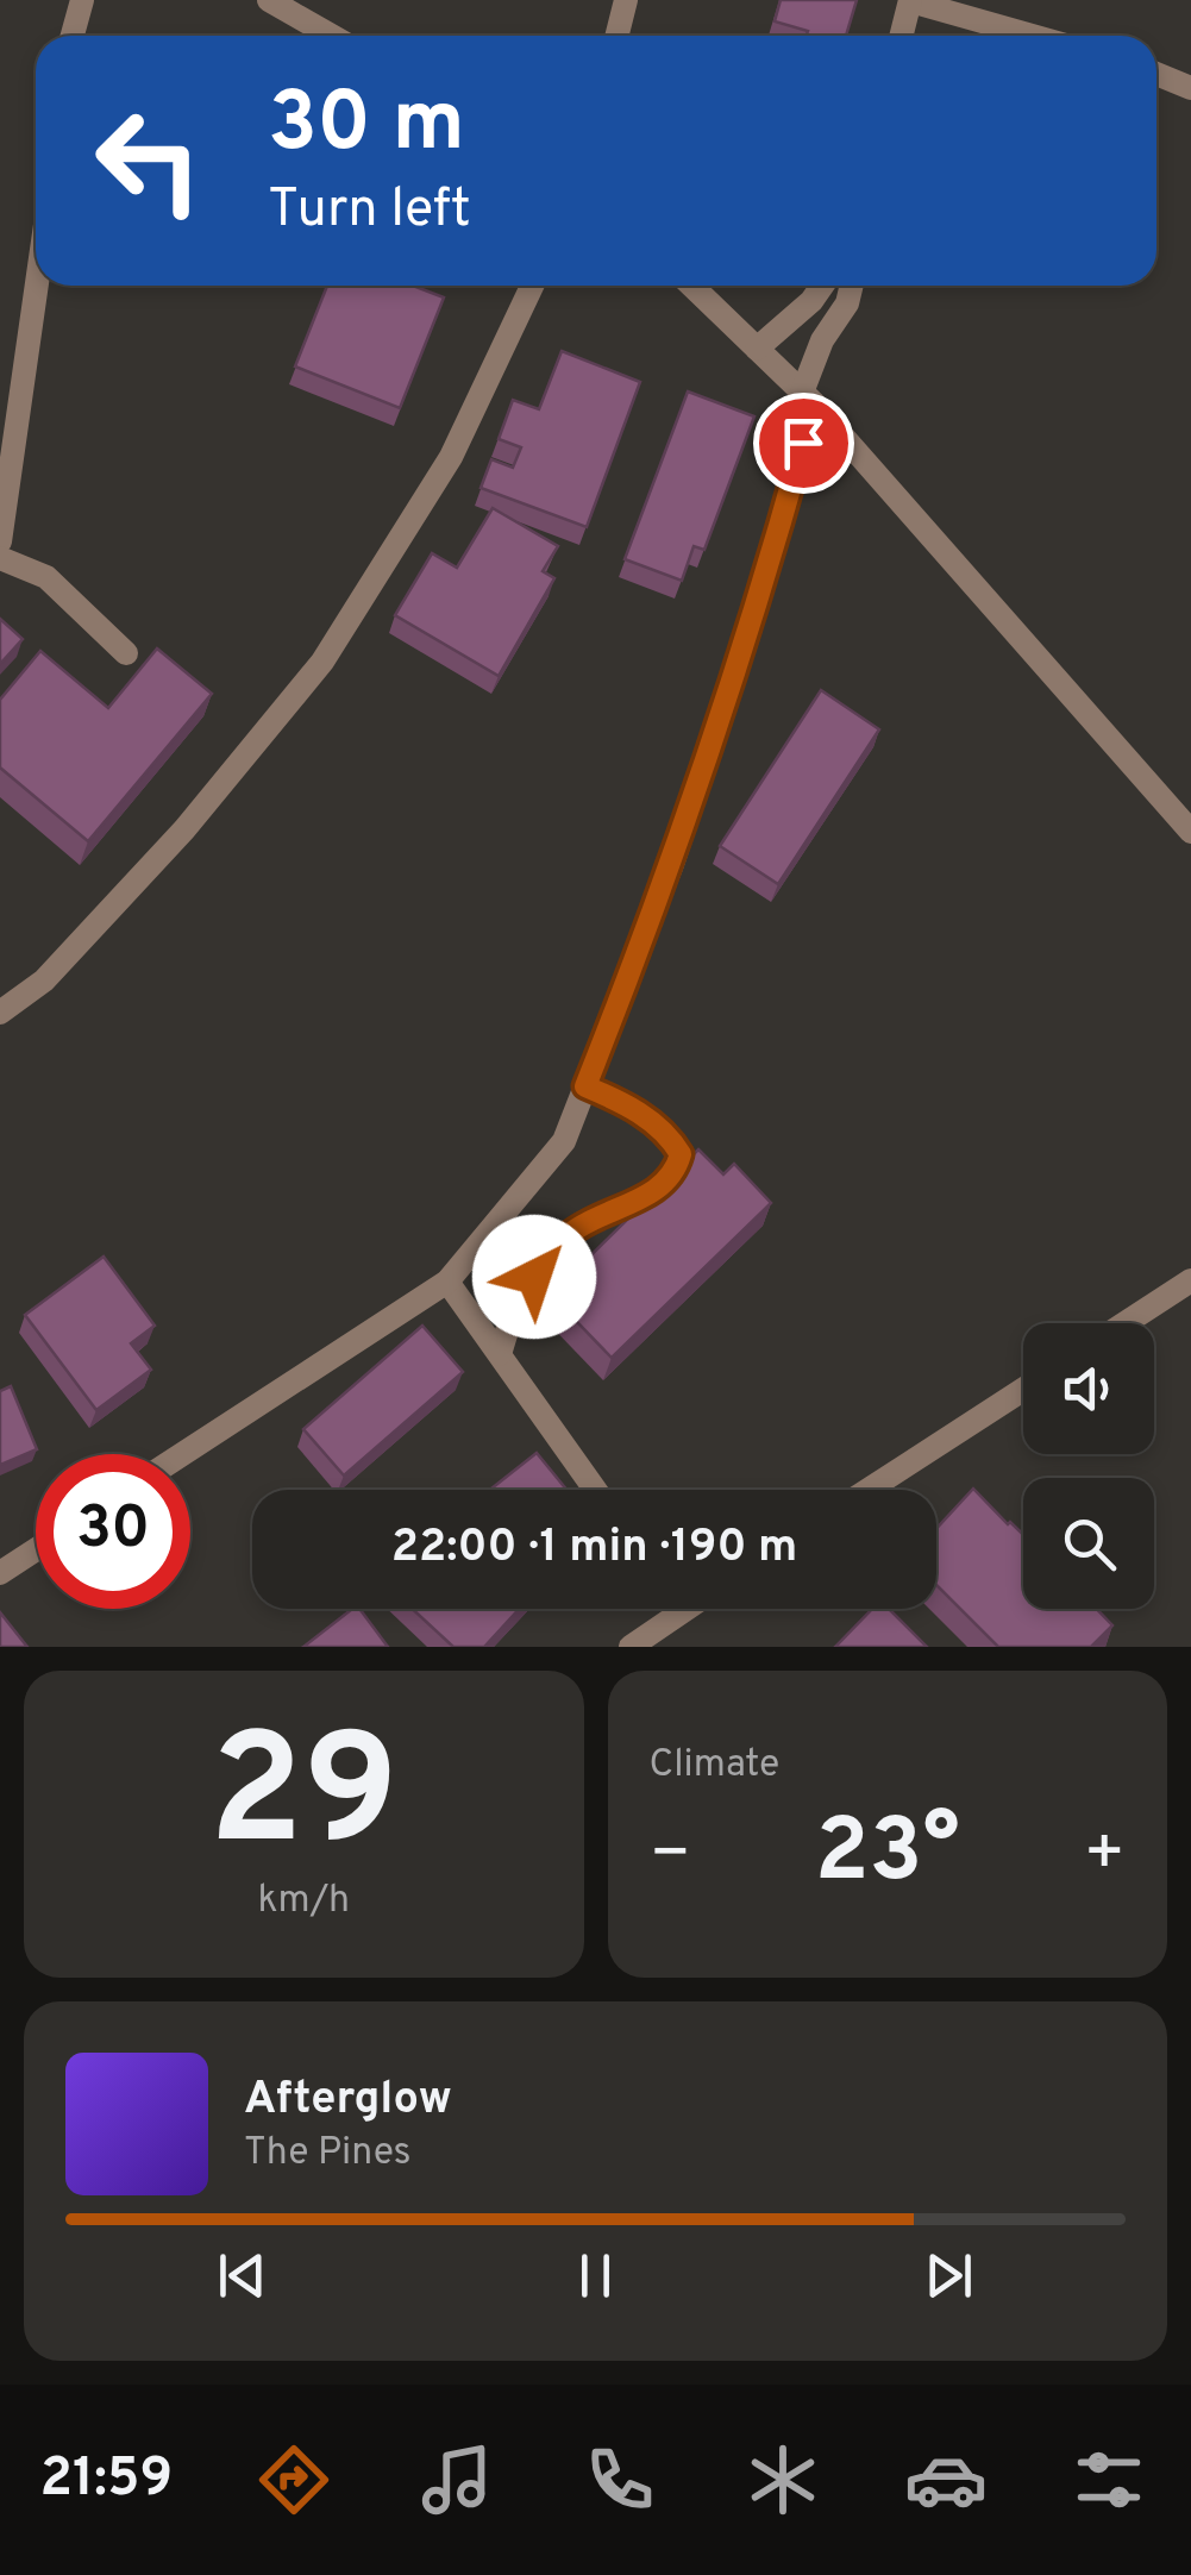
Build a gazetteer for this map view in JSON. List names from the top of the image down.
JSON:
{
  "page": {
    "turn": ["30 m", "Turn left"],
    "limit": "30",
    "trip": "22:00 · 1 min · 190 m",
    "tile": [
      ["29", "km/h"],
      "Climate"
    ],
    "heat": ["−", "23°", "+"],
    "song": ["Afterglow", "The Pines"],
    "tabs": "21:59"
  }
}
